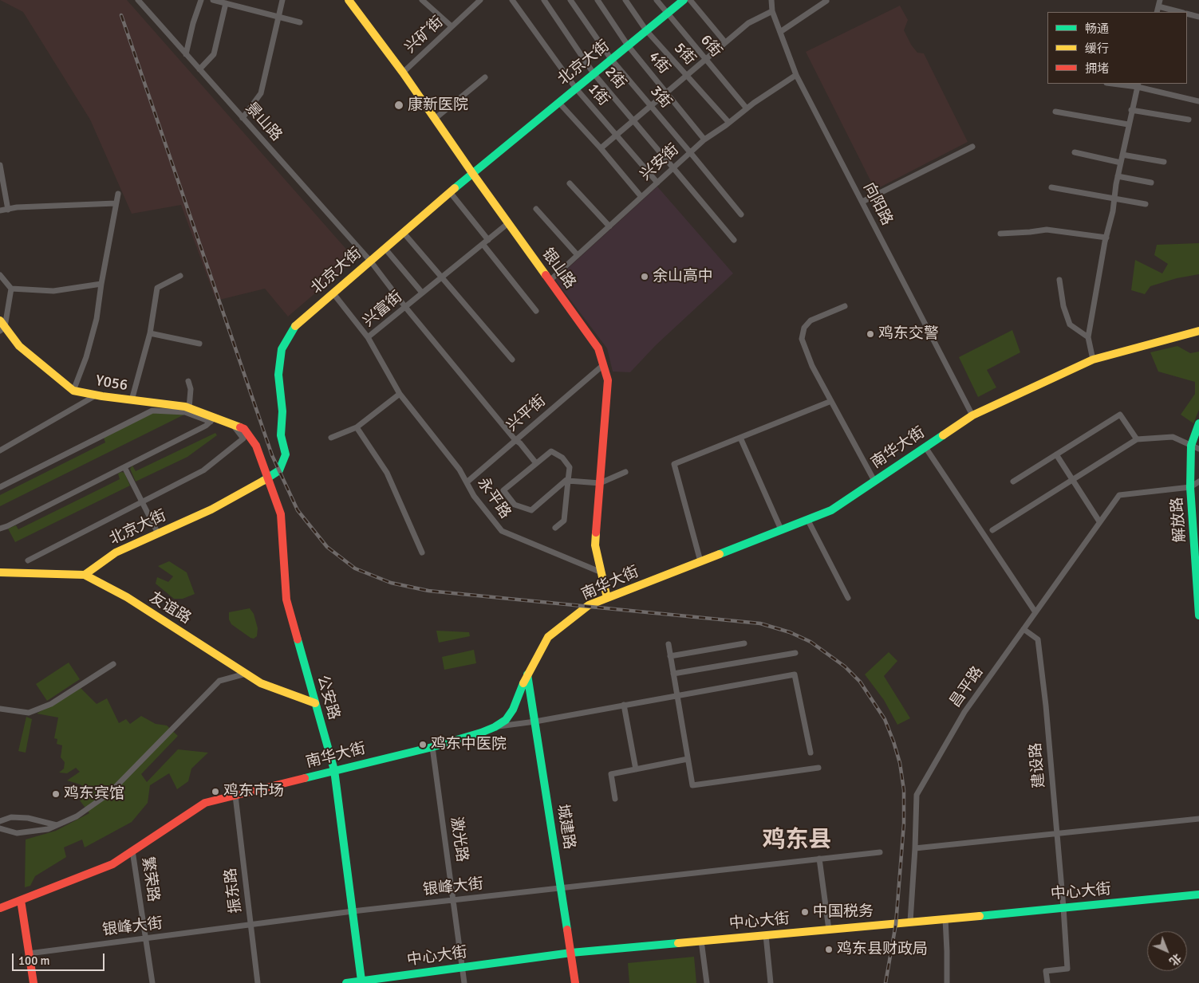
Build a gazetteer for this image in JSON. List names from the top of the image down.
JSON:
{
  "streets": {
    "main road": [
      "北京大街",
      "银山路",
      "Y056",
      "南华大街",
      "解放路",
      "友谊路",
      "公安路",
      "城建路",
      "中心大街"
    ],
    "street": [
      "兴矿街",
      "6街",
      "5街",
      "4街",
      "2街",
      "1街",
      "3街",
      "景山路",
      "兴安街",
      "向阳路",
      "兴富街",
      "兴平街",
      "永平路",
      "昌平路",
      "建设路",
      "激光路",
      "繁荣路",
      "银峰大街",
      "振东路"
    ]
  },
  "crossings": [
    ["兴矿街", "银山路"],
    ["6街", "北京大街"],
    ["6街", "兴安街"],
    ["5街", "北京大街"],
    ["5街", "兴安街"],
    ["北京大街", "4街"],
    ["北京大街", "2街"],
    ["北京大街", "1街"],
    ["北京大街", "3街"],
    ["北京大街", "景山路"],
    ["北京大街", "银山路"],
    ["北京大街", "友谊路"],
    ["北京大街", "公安路"],
    ["4街", "兴安街"],
    ["2街", "兴安街"],
    ["1街", "兴安街"],
    ["3街", "兴安街"],
    ["景山路", "兴富街"],
    ["景山路", "兴平街"],
    ["兴安街", "向阳路"],
    ["兴安街", "银山路"],
    ["向阳路", "南华大街"],
    ["银山路", "兴富街"],
    ["银山路", "兴平街"],
    ["银山路", "南华大街"],
    ["银山路", "永平路"],
    ["兴富街", "永平路"],
    ["Y056", "公安路"],
    ["兴平街", "永平路"],
    ["南华大街", "公安路"],
    ["南华大街", "城建路"],
    ["南华大街", "激光路"],
    ["南华大街", "繁荣路"],
    ["南华大街", "振东路"],
    ["解放路", "昌平路"],
    ["友谊路", "公安路"],
    ["昌平路", "建设路"],
    ["昌平路", "中心大街"],
    ["公安路", "银峰大街"],
    ["公安路", "中心大街"],
    ["建设路", "中心大街"],
    ["城建路", "银峰大街"],
    ["城建路", "中心大街"],
    ["激光路", "银峰大街"],
    ["激光路", "中心大街"],
    ["繁荣路", "银峰大街"],
    ["银峰大街", "振东路"]
  ],
  "districts": ["鸡东县"],
  "places": [
    "康新医院",
    "余山高中",
    "鸡东交警",
    "鸡东中医院",
    "鸡东市场",
    "鸡东宾馆",
    "中国税务",
    "鸡东县财政局"
  ],
  "legend": ["畅通", "缓行", "拥堵"],
  "scale_bar": "100 m",
  "north": "bottom right"
}
